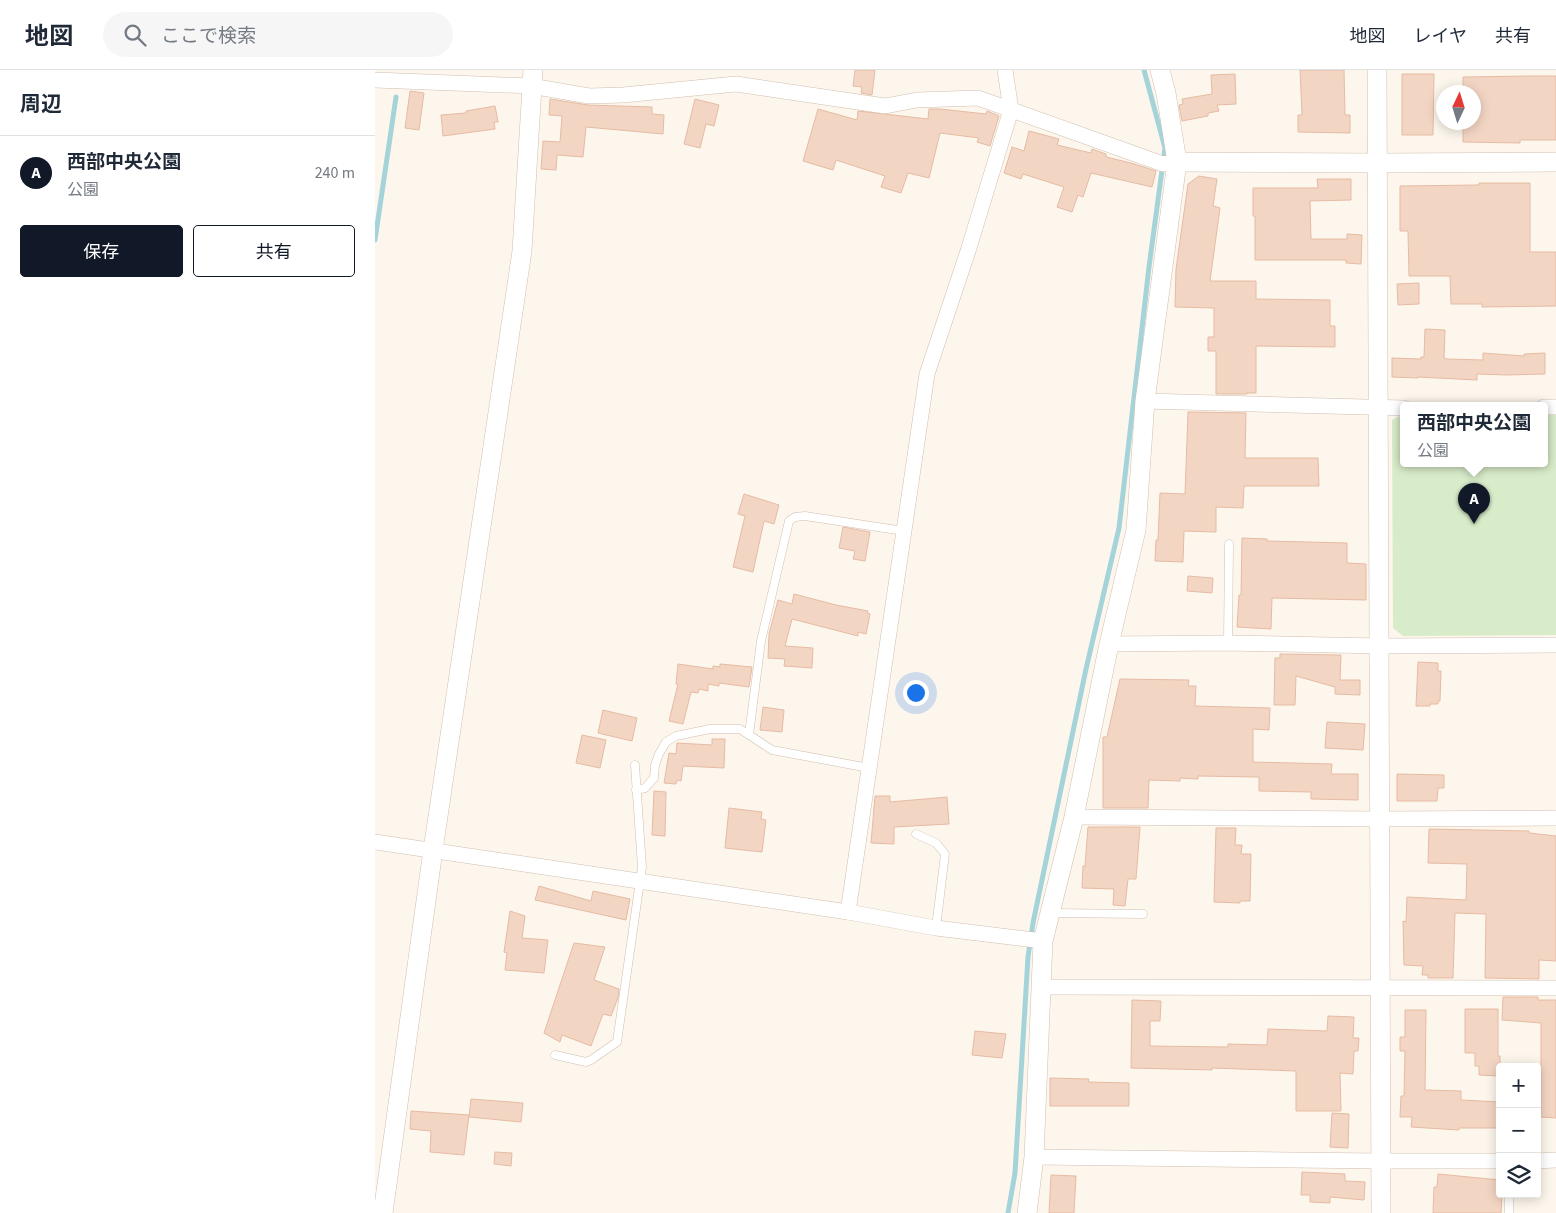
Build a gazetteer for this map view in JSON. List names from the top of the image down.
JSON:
{
  "north": "top",
  "page": {
    "header": "地図",
    "search": "ここで検索",
    "nav": ["地図", "レイヤ", "共有"],
    "heading": "周辺",
    "list": [
      {
        "mark": "A",
        "name": "西部中央公園",
        "note": "公園",
        "value": "240 m"
      }
    ],
    "buttons": ["保存", "共有"],
    "popup": ["西部中央公園", "公園"],
    "pins": "A",
    "map_buttons": ["+", "−"]
  }
}
